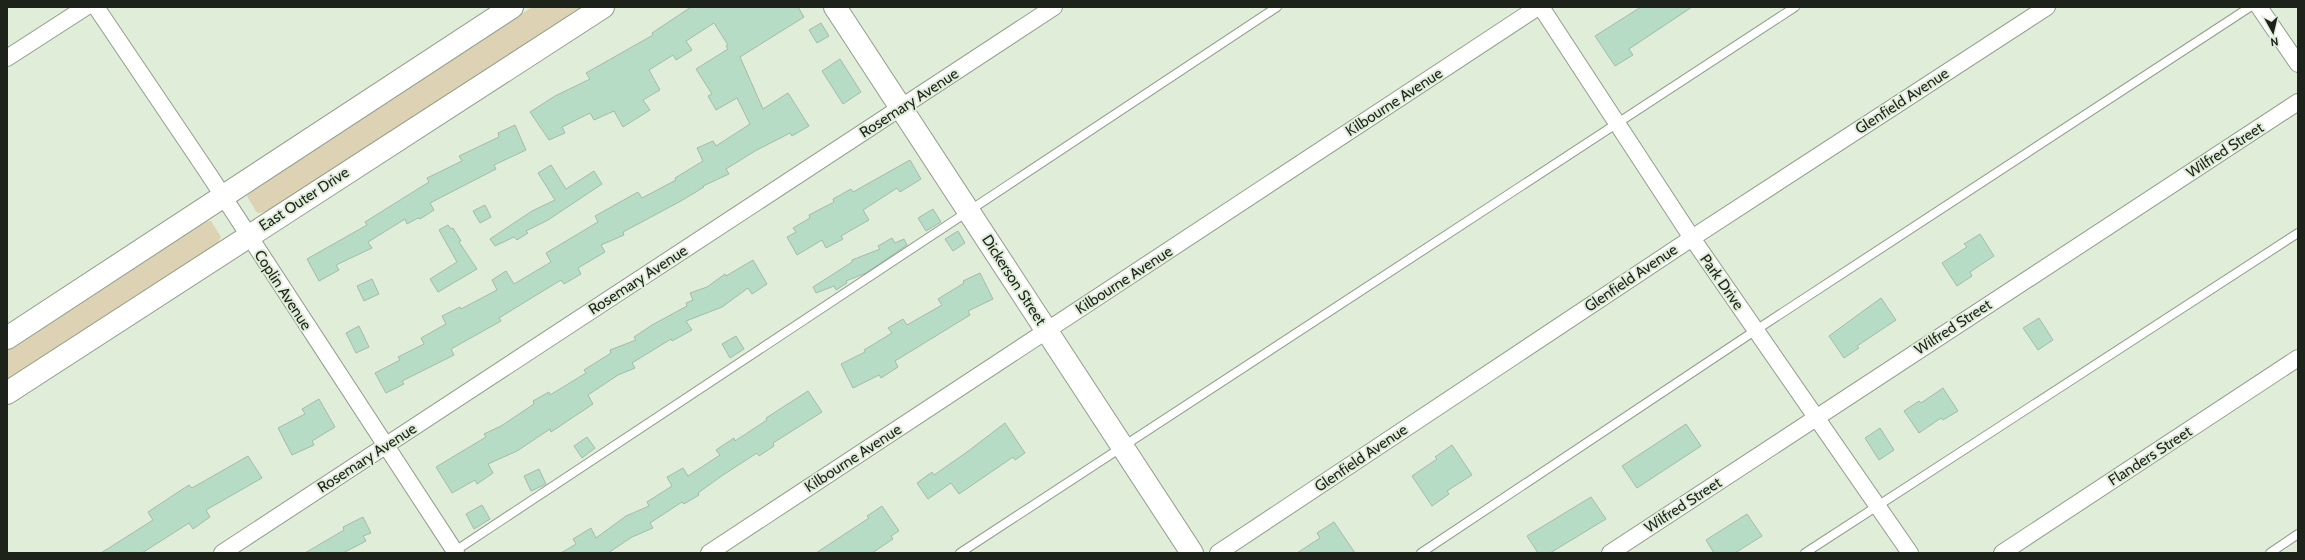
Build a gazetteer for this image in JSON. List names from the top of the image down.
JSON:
{
  "streets": {
    "street": [
      "Glenfield Avenue",
      "Kilbourne Avenue",
      "Rosemary Avenue",
      "Wilfred Street",
      "East Outer Drive",
      "Dickerson Street",
      "Park Drive",
      "Coplin Avenue",
      "Flanders Street"
    ]
  },
  "crossings": [
    ["Glenfield Avenue", "Park Drive"],
    ["Kilbourne Avenue", "Dickerson Street"],
    ["Kilbourne Avenue", "Park Drive"],
    ["Rosemary Avenue", "Dickerson Street"],
    ["Rosemary Avenue", "Coplin Avenue"],
    ["Wilfred Street", "Park Drive"],
    ["East Outer Drive", "Coplin Avenue"]
  ],
  "north": "bottom"
}
